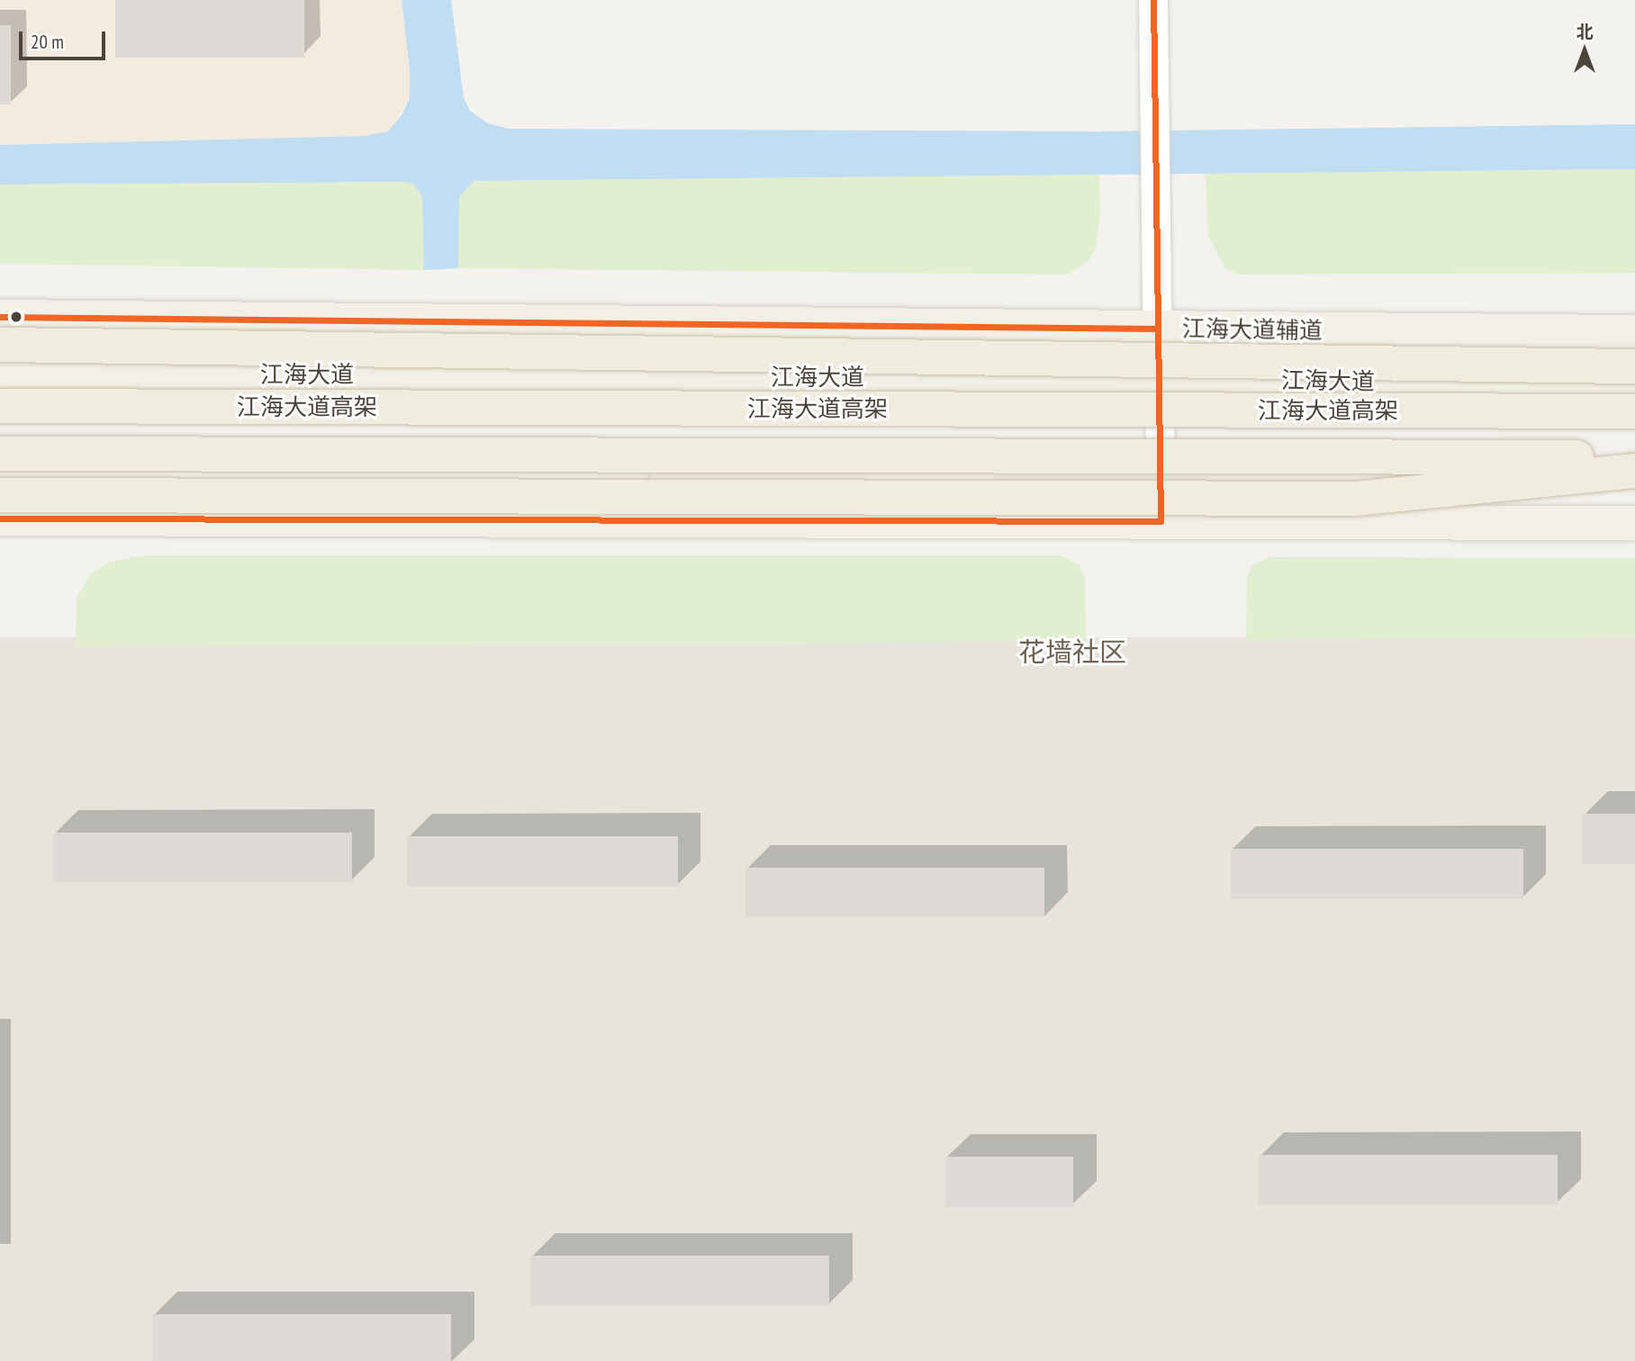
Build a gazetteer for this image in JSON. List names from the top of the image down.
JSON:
{
  "streets": {
    "highway": ["江海大道高架"],
    "main road": ["江海大道辅道", "江海大道"]
  },
  "districts": ["花墙社区"],
  "scale_bar": "20 m",
  "north": "top"
}
